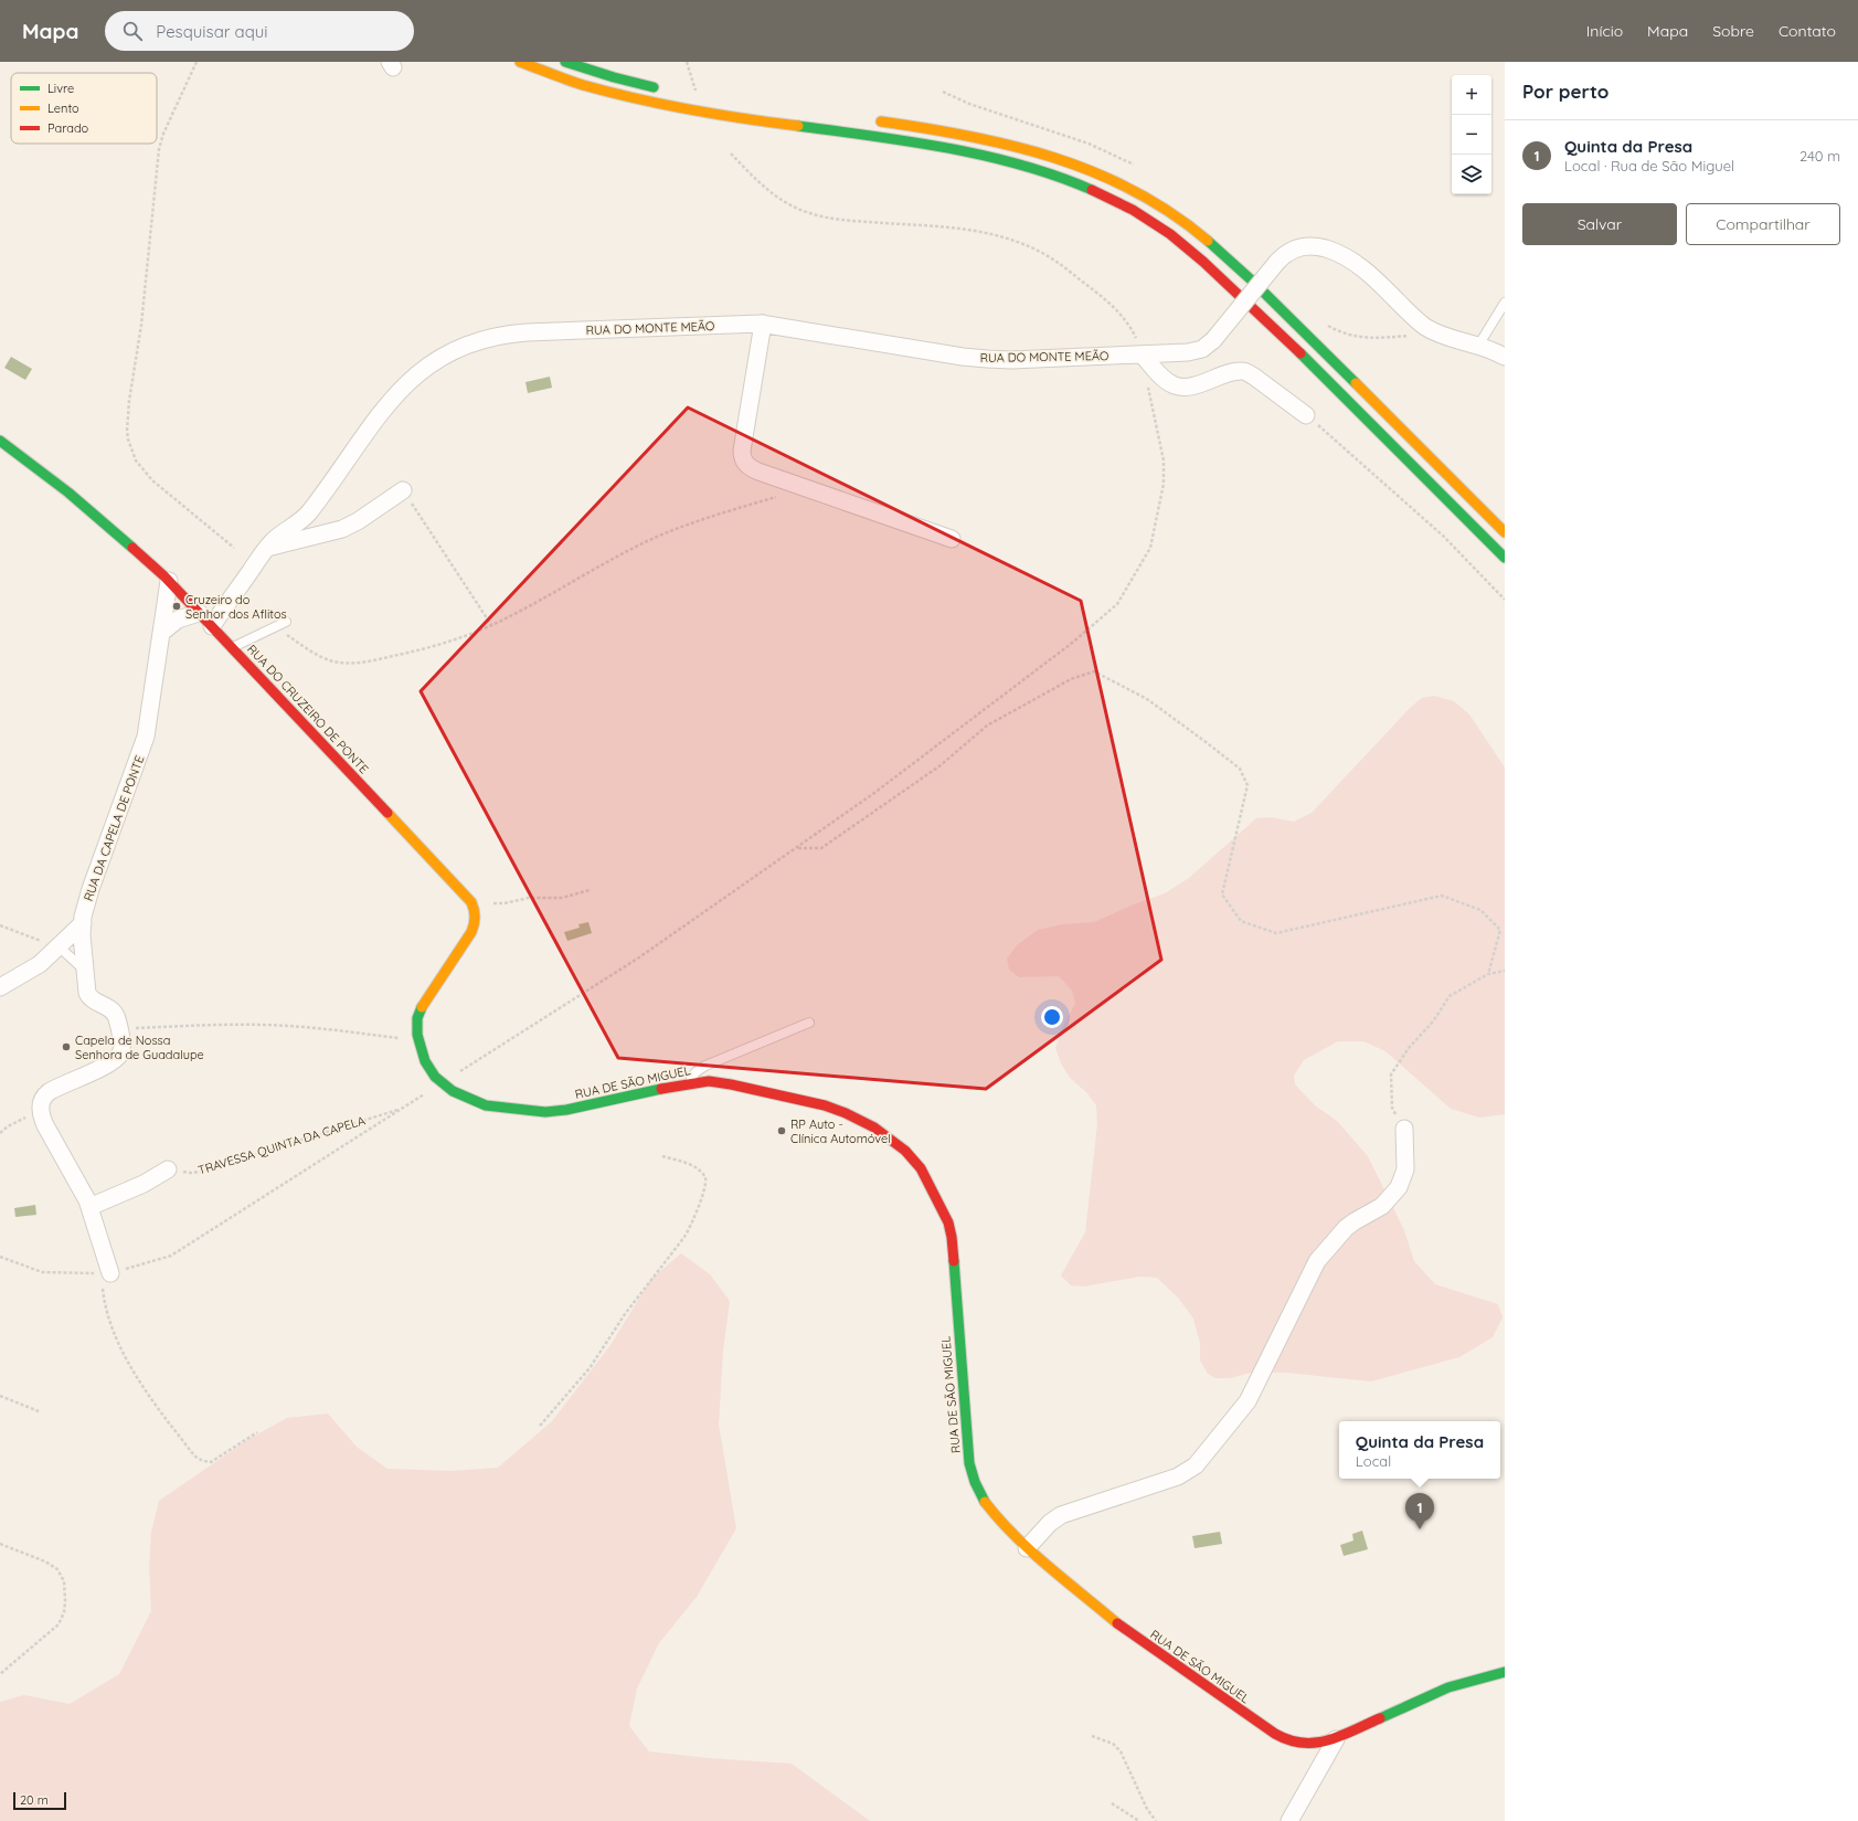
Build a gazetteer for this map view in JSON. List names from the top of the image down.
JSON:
{
  "streets": {
    "main road": ["RUA DO CRUZEIRO DE PONTE", "RUA DE SÃO MIGUEL"],
    "street": ["RUA DO MONTE MEÃO", "RUA DA CAPELA DE PONTE"],
    "path": ["TRAVESSA QUINTA DA CAPELA"]
  },
  "crossings": [
    ["RUA DO MONTE MEÃO", "RUA DO CRUZEIRO DE PONTE"],
    ["RUA DO CRUZEIRO DE PONTE", "RUA DA CAPELA DE PONTE"]
  ],
  "places": ["Cruzeiro do Senhor dos Aflitos", "Capela de Nossa Senhora de Guadalupe", "RP Auto - Clínica Automóvel"],
  "legend": ["Livre", "Lento", "Parado"],
  "scale_bar": "20 m",
  "page": {
    "header": "Mapa",
    "search": "Pesquisar aqui",
    "nav": [
      "Início",
      "Mapa",
      "Sobre",
      "Contato"
    ],
    "heading": "Por perto",
    "map_buttons": ["+", "−"],
    "list": [
      {
        "mark": "1",
        "name": "Quinta da Presa",
        "note": "Local · Rua de São Miguel",
        "value": "240 m"
      }
    ],
    "buttons": ["Salvar", "Compartilhar"],
    "popup": ["Quinta da Presa", "Local"],
    "pins": "1",
    "scale": "20 m"
  }
}
